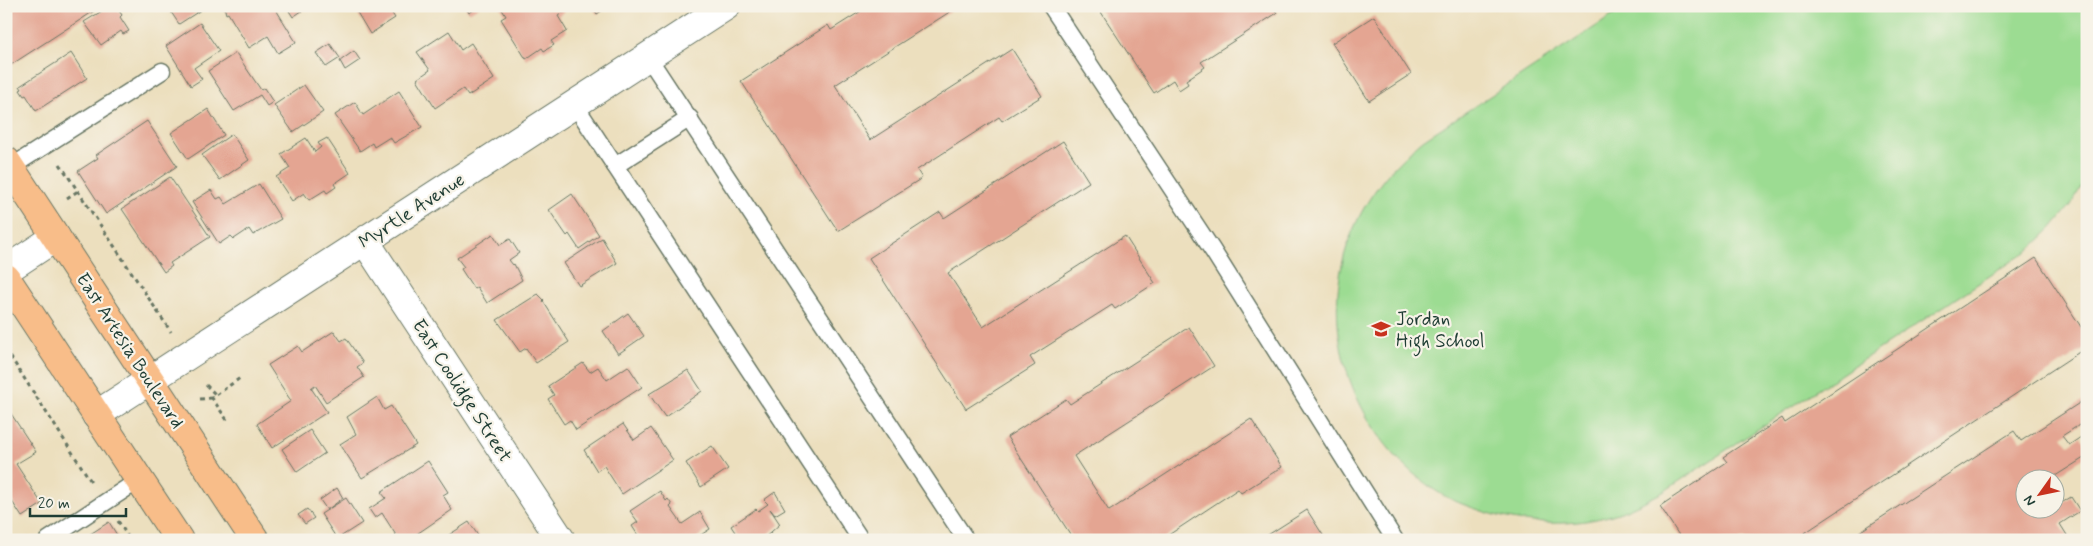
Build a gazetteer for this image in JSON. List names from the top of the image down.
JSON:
{
  "streets": {
    "main road": ["East Artesia Boulevard"],
    "street": ["Myrtle Avenue", "East Coolidge Street"]
  },
  "crossings": [
    ["Myrtle Avenue", "East Artesia Boulevard"],
    ["Myrtle Avenue", "East Coolidge Street"]
  ],
  "places": {
    "school or university": ["Jordan High School"]
  },
  "scale_bar": "20 m",
  "north": "bottom left"
}
